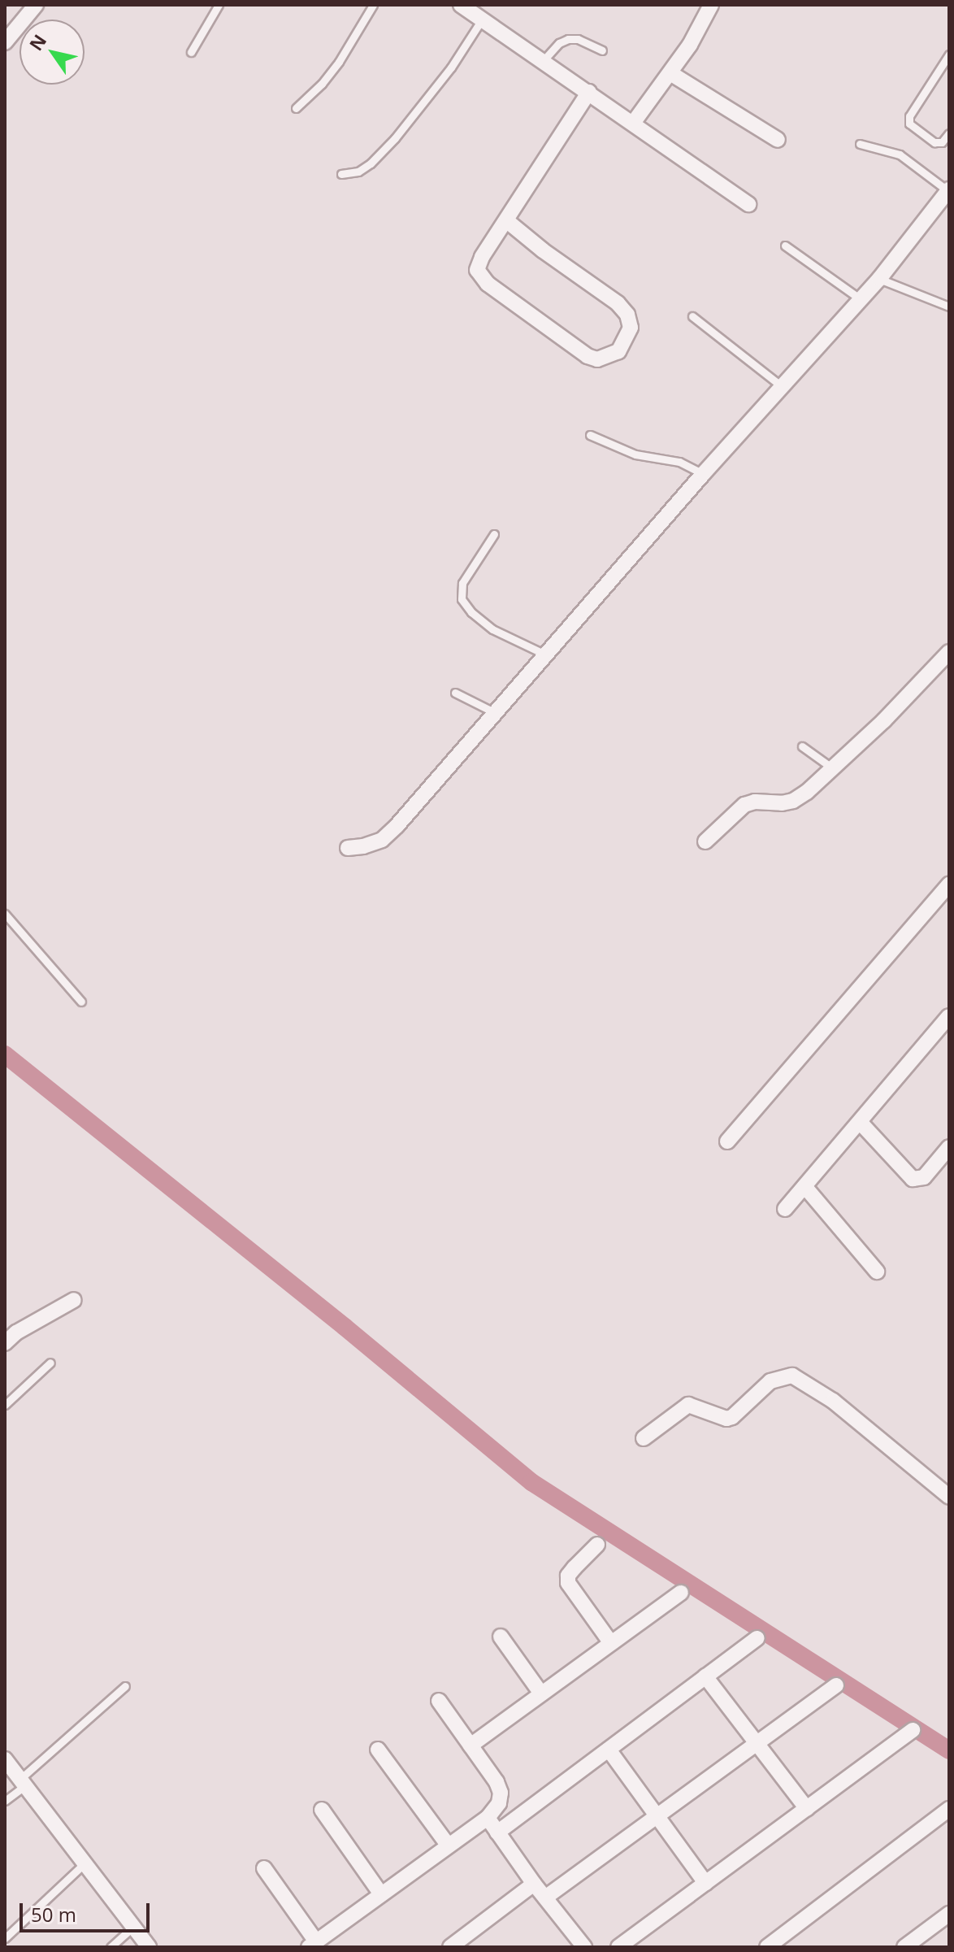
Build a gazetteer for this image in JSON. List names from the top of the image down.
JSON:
{
  "scale_bar": "50 m",
  "north": "top left"
}
